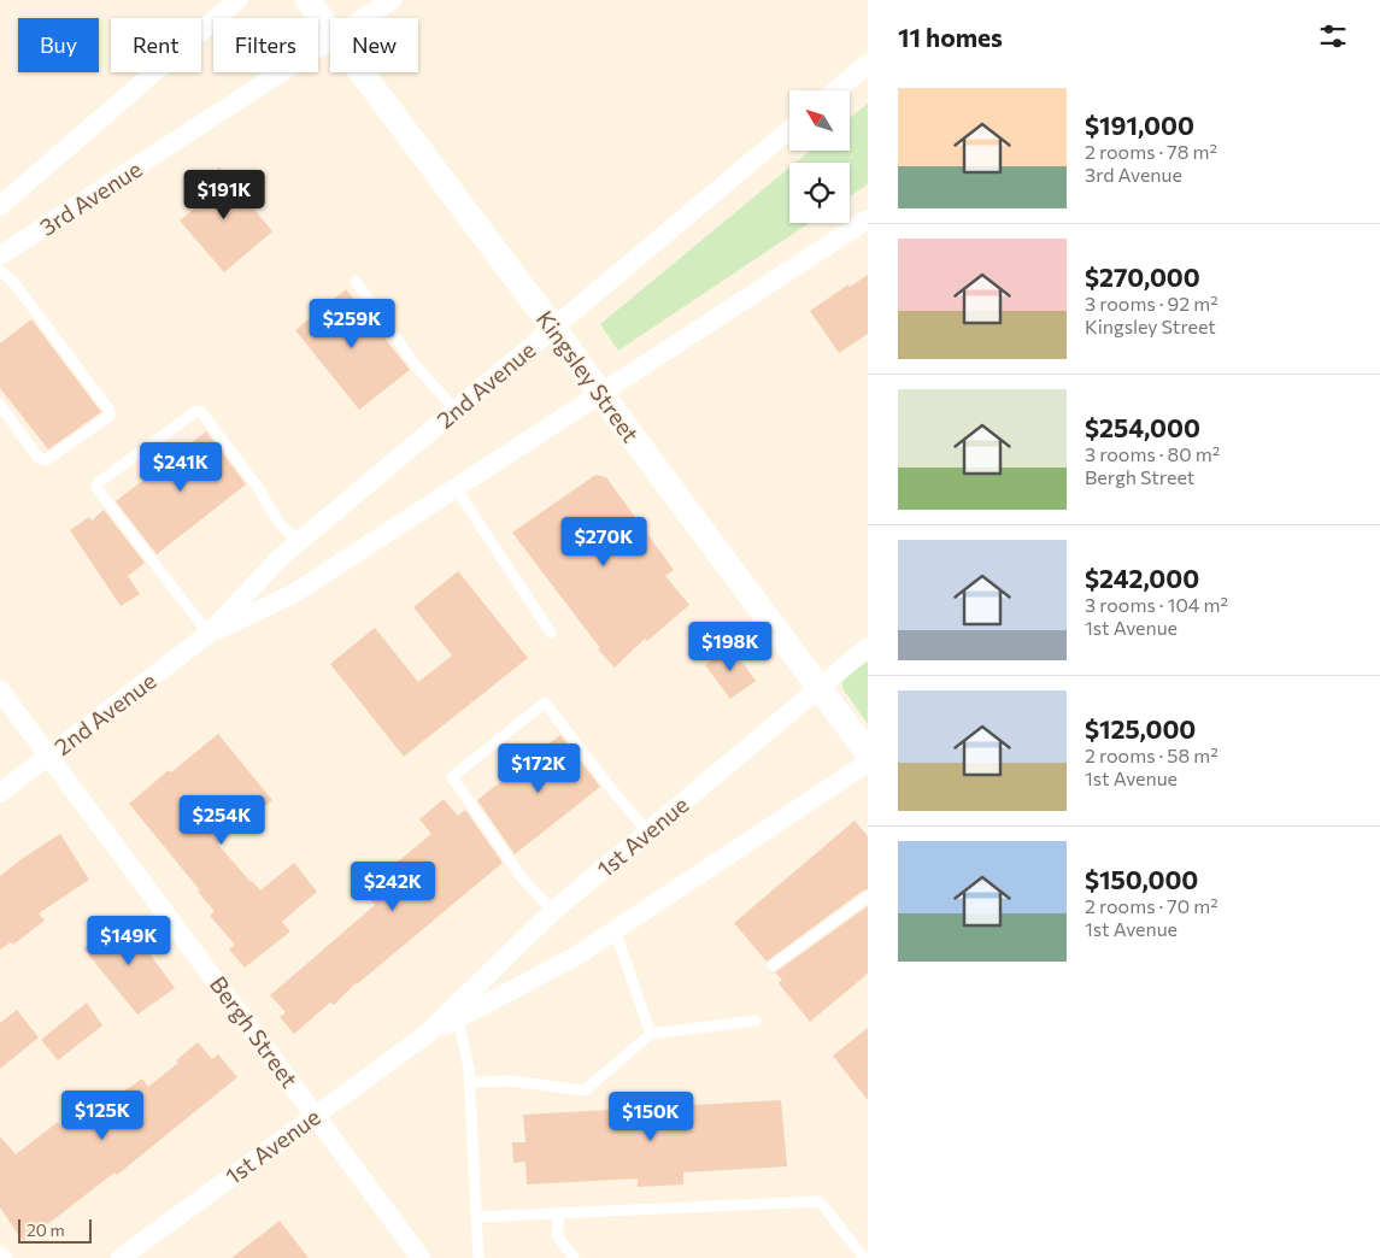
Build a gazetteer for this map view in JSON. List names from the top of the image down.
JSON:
{
  "streets": {
    "street": [
      "3rd Avenue",
      "Kingsley Street",
      "2nd Avenue",
      "1st Avenue",
      "Bergh Street"
    ]
  },
  "crossings": [
    ["Kingsley Street", "2nd Avenue"],
    ["Kingsley Street", "1st Avenue"],
    ["2nd Avenue", "Bergh Street"],
    ["1st Avenue", "Bergh Street"]
  ],
  "scale_bar": "20 m",
  "north": "top left",
  "page": {
    "heading": "11 homes",
    "chip": [
      "Buy",
      "Rent",
      "Filters",
      "New"
    ],
    "list": [
      {
        "name": "$191,000",
        "note": "2 rooms · 78 m² · 3rd Avenue"
      },
      {
        "name": "$270,000",
        "note": "3 rooms · 92 m² · Kingsley Street"
      },
      {
        "name": "$254,000",
        "note": "3 rooms · 80 m² · Bergh Street"
      },
      {
        "name": "$242,000",
        "note": "3 rooms · 104 m² · 1st Avenue"
      },
      {
        "name": "$125,000",
        "note": "2 rooms · 58 m² · 1st Avenue"
      },
      {
        "name": "$150,000",
        "note": "2 rooms · 70 m² · 1st Avenue"
      }
    ],
    "price": [
      "$191K",
      "$259K",
      "$241K",
      "$270K",
      "$198K",
      "$172K",
      "$254K",
      "$242K",
      "$149K",
      "$125K",
      "$150K"
    ],
    "scale": "20 m"
  }
}
